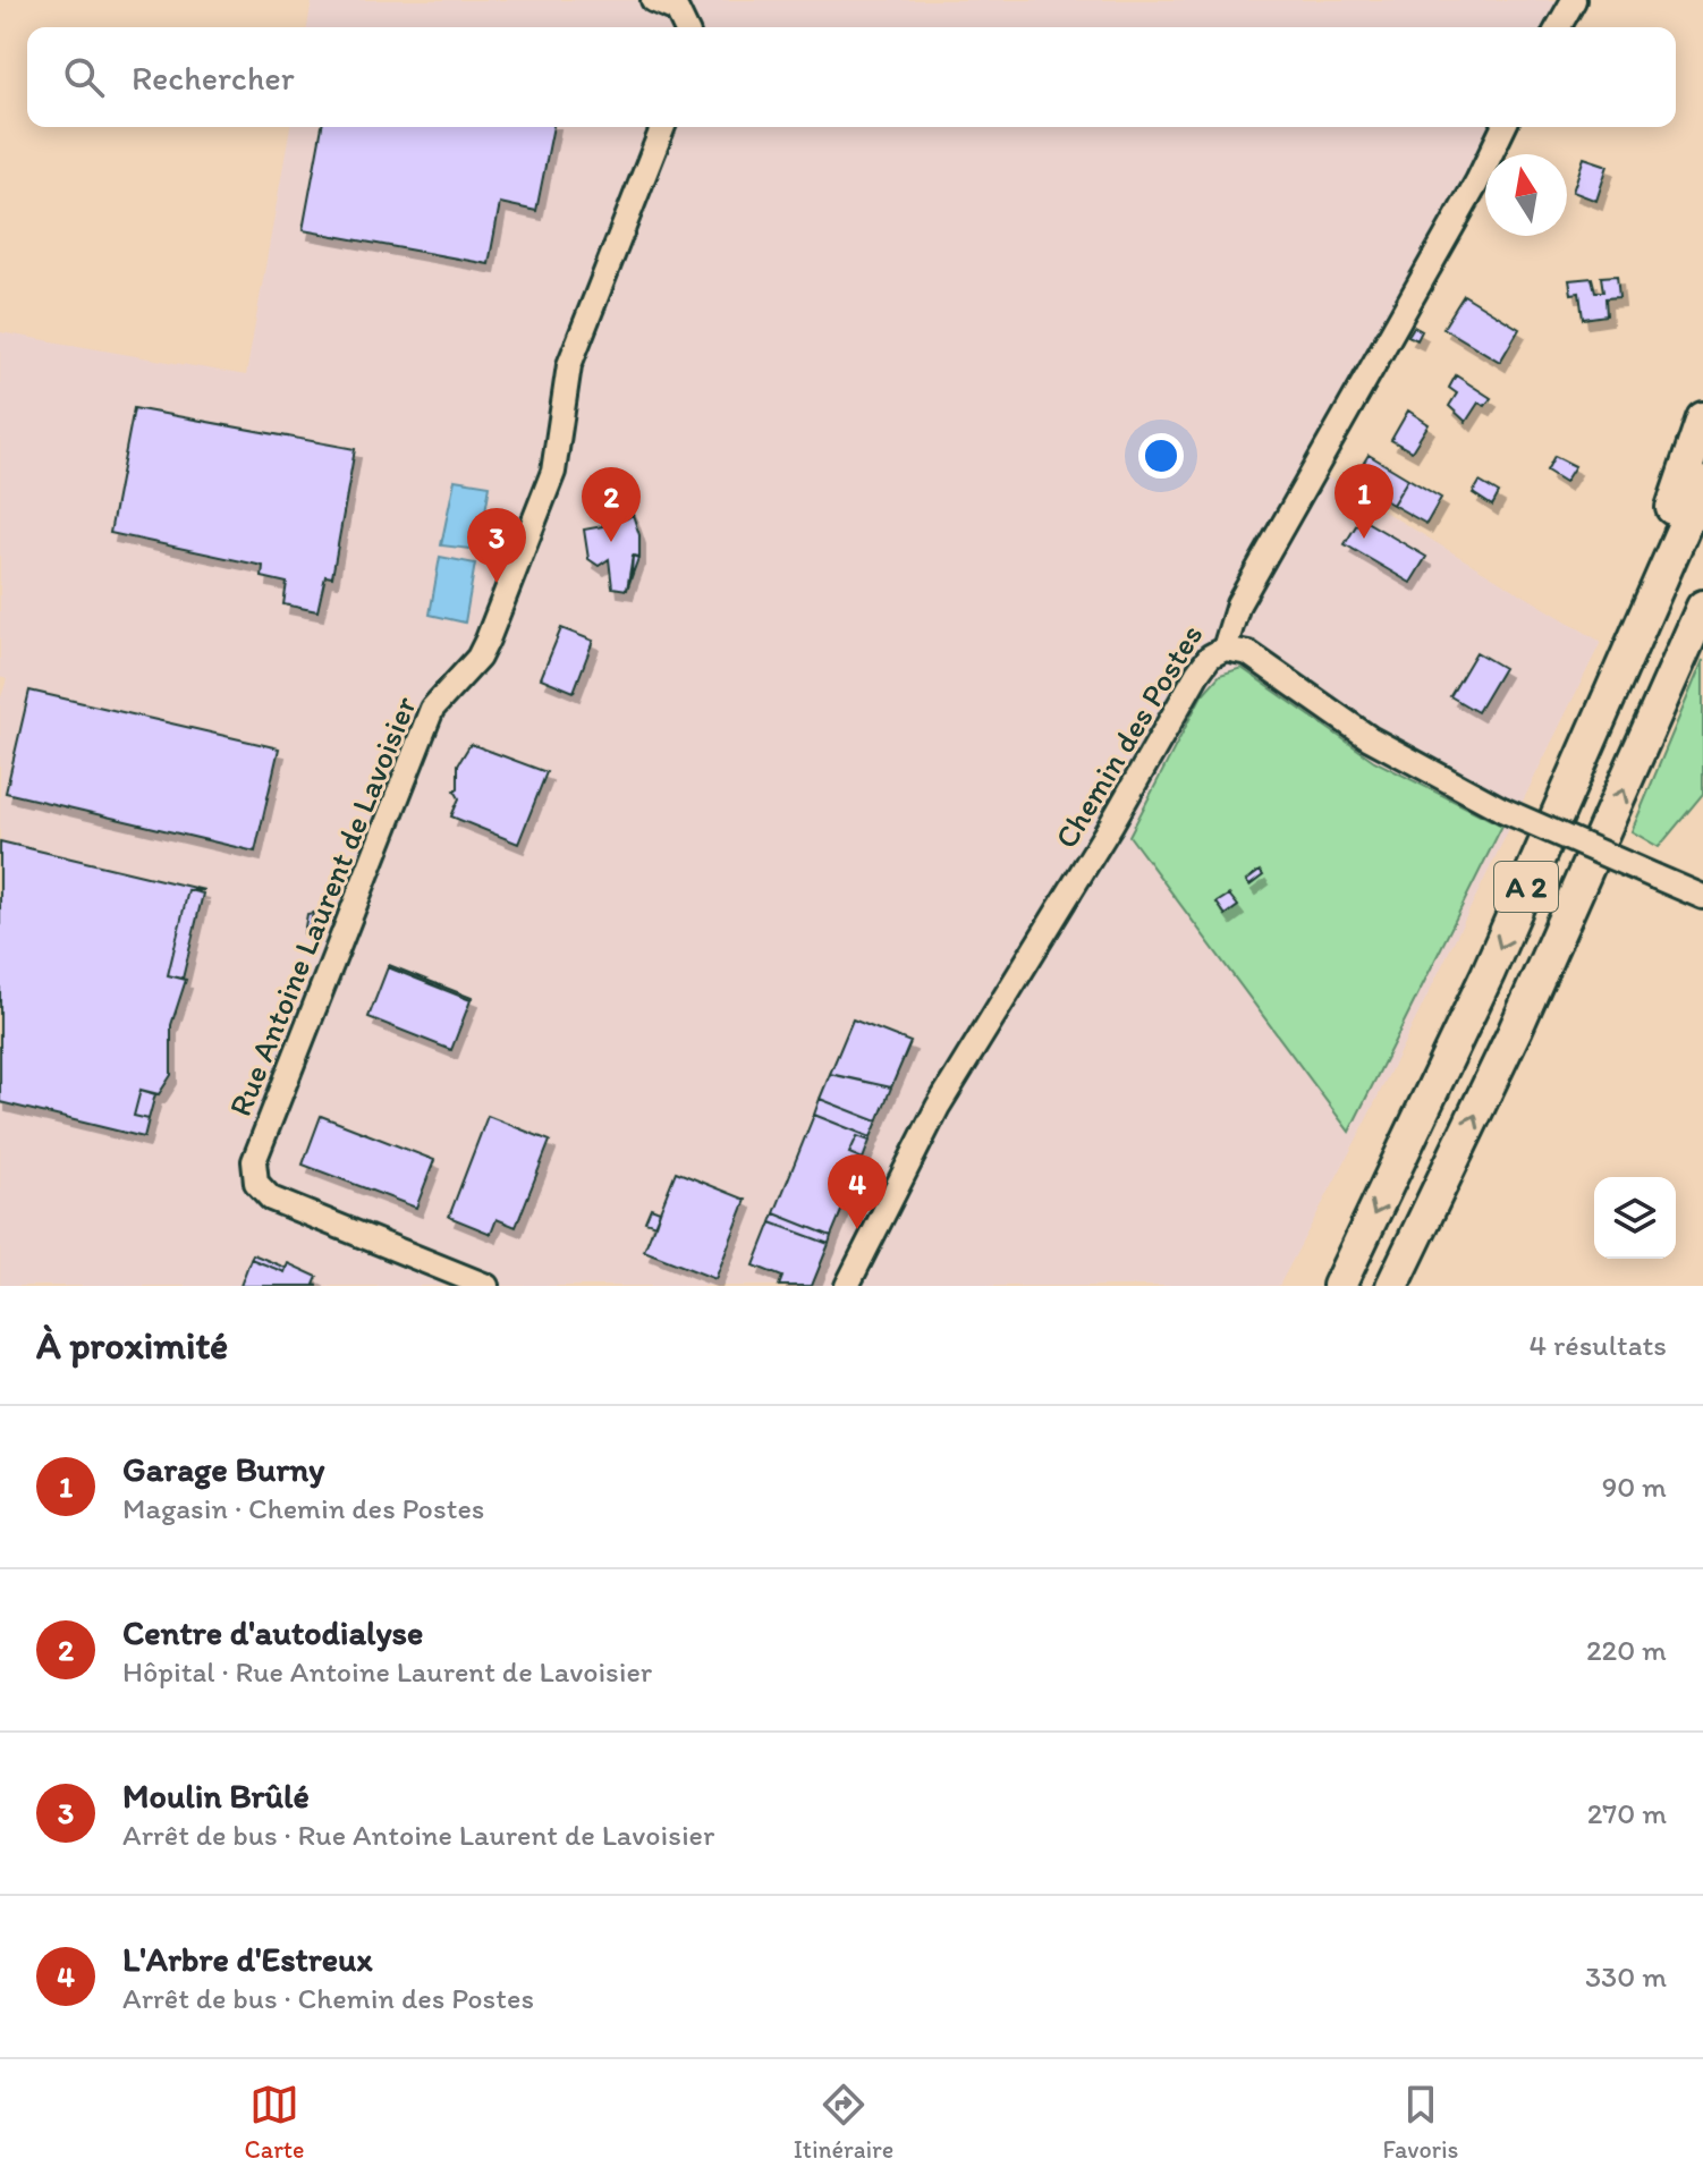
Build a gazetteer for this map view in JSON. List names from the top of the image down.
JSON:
{
  "streets": {
    "highway": ["A 2"],
    "street": ["Chemin des Postes", "Rue Antoine Laurent de Lavoisier"]
  },
  "north": "top",
  "page": {
    "search": "Rechercher",
    "pins": [
      "1",
      "2",
      "3",
      "4"
    ],
    "heading": ["À proximité", "4 résultats"],
    "list": [
      {
        "mark": "1",
        "name": "Garage Burny",
        "note": "Magasin · Chemin des Postes",
        "value": "90 m"
      },
      {
        "mark": "2",
        "name": "Centre d'autodialyse",
        "note": "Hôpital · Rue Antoine Laurent de Lavoisier",
        "value": "220 m"
      },
      {
        "mark": "3",
        "name": "Moulin Brûlé",
        "note": "Arrêt de bus · Rue Antoine Laurent de Lavoisier",
        "value": "270 m"
      },
      {
        "mark": "4",
        "name": "L'Arbre d'Estreux",
        "note": "Arrêt de bus · Chemin des Postes",
        "value": "330 m"
      }
    ],
    "nav": ["Carte", "Itinéraire", "Favoris"]
  }
}
